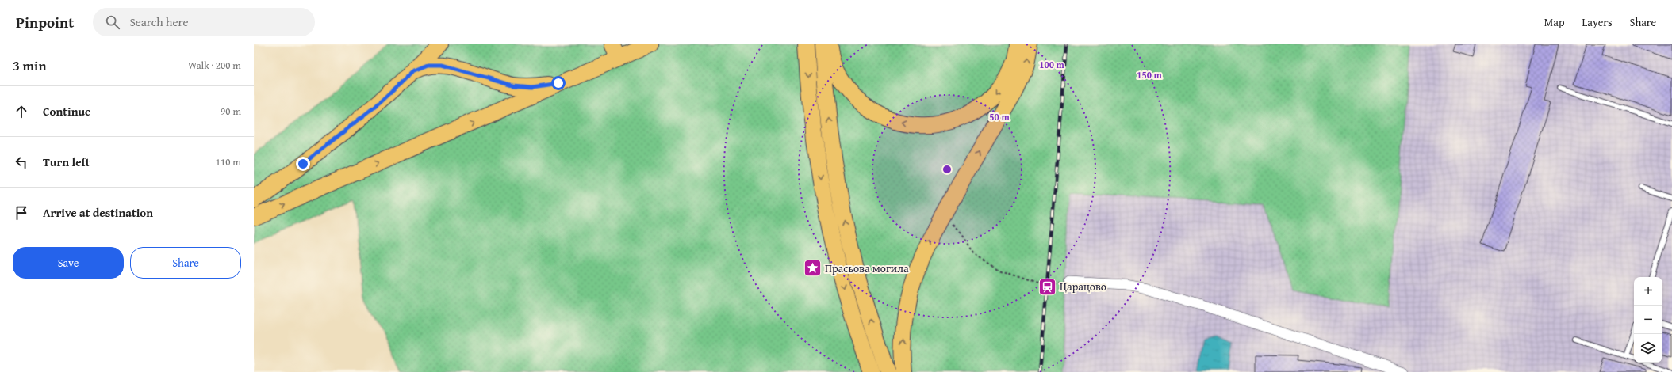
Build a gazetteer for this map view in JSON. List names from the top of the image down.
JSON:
{
  "places": {
    "place": ["Прасьова могила"],
    "station": ["Царацово"]
  },
  "page": {
    "header": "Pinpoint",
    "search": "Search here",
    "nav": ["Map", "Layers", "Share"],
    "heading": ["3 min", "Walk · 200 m"],
    "list": [
      ["Continue", "90 m"],
      ["Turn left", "110 m"],
      "Arrive at destination"
    ],
    "buttons": ["Save", "Share"],
    "map_buttons": ["+", "−"]
  },
  "rings": ["100 m", "150 m", "50 m"]
}
